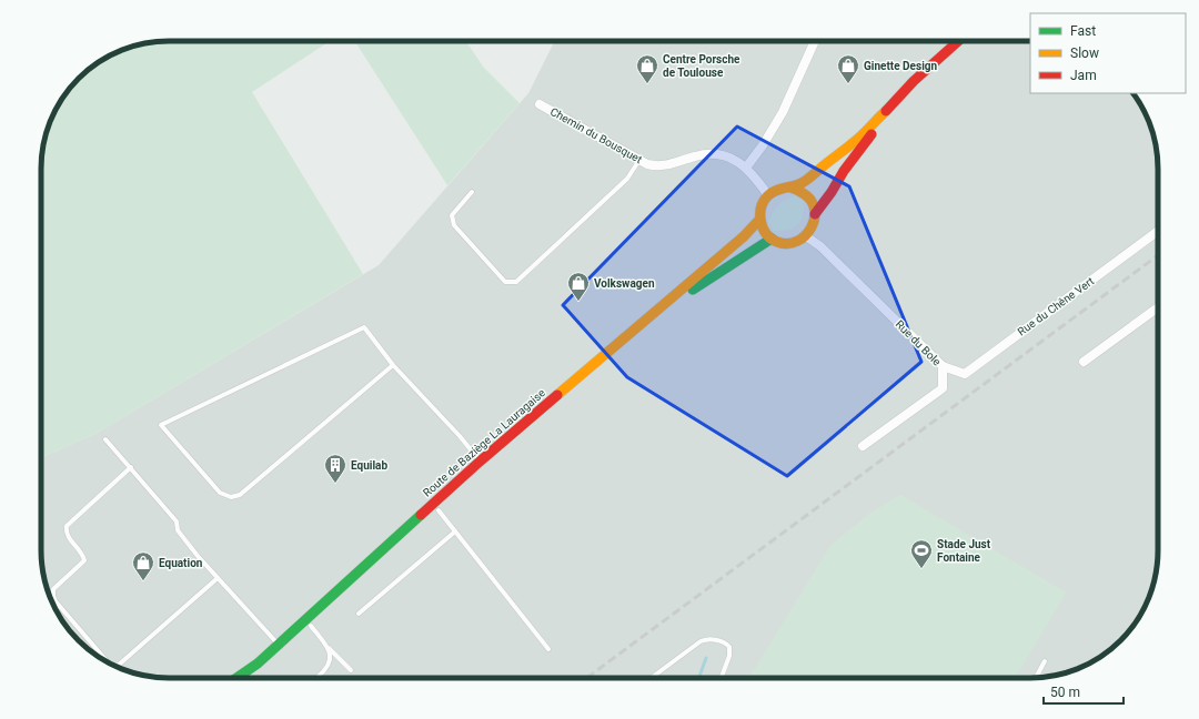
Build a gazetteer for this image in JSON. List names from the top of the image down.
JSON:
{
  "streets": {
    "main road": ["Route de Baziège La Lauragaise"],
    "street": ["Chemin du Bousquet", "Rue du Chêne Vert", "Rue du Bole"]
  },
  "crossings": [
    ["Chemin du Bousquet", "Rue du Bole"],
    ["Chemin du Bousquet", "Route de Baziège La Lauragaise"],
    ["Rue du Chêne Vert", "Rue du Bole"],
    ["Rue du Bole", "Route de Baziège La Lauragaise"]
  ],
  "places": {
    "shop": [
      "Centre Porsche de Toulouse",
      "Ginette Design",
      "Volkswagen",
      "Equation"
    ],
    "building": ["Equilab"],
    "sports": ["Stade Just Fontaine"]
  },
  "legend": ["Fast", "Slow", "Jam"],
  "scale_bar": "50 m"
}
